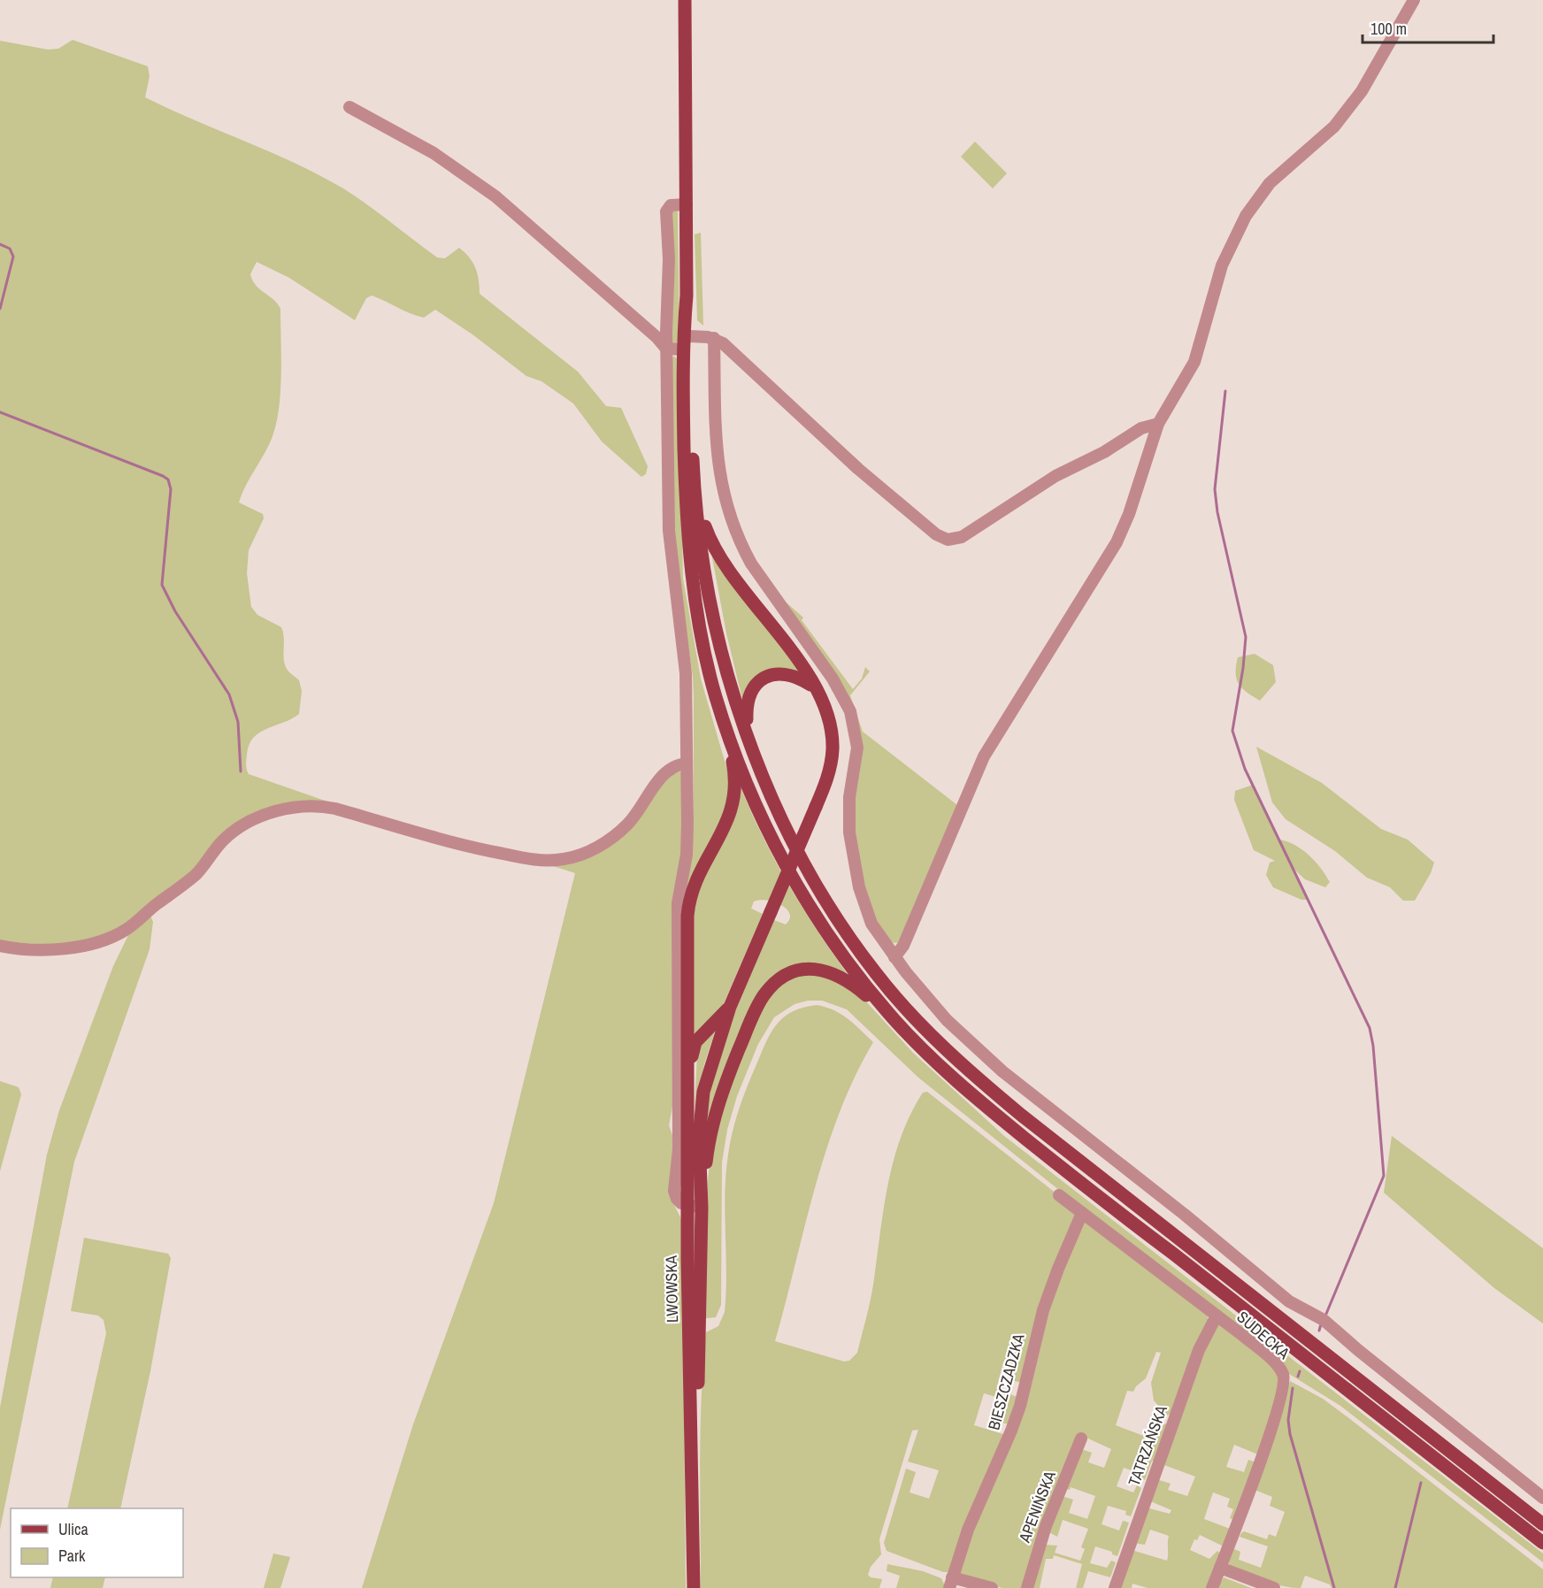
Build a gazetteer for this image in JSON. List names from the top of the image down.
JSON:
{
  "streets": {
    "main road": ["LWOWSKA"],
    "street": [
      "SUDECKA",
      "BIESZCZADZKA",
      "TATRZAŃSKA",
      "APENIŃSKA"
    ]
  },
  "crossings": [
    ["SUDECKA", "BIESZCZADZKA"],
    ["SUDECKA", "TATRZAŃSKA"]
  ],
  "legend": ["Ulica", "Park"],
  "scale_bar": "100 m"
}
